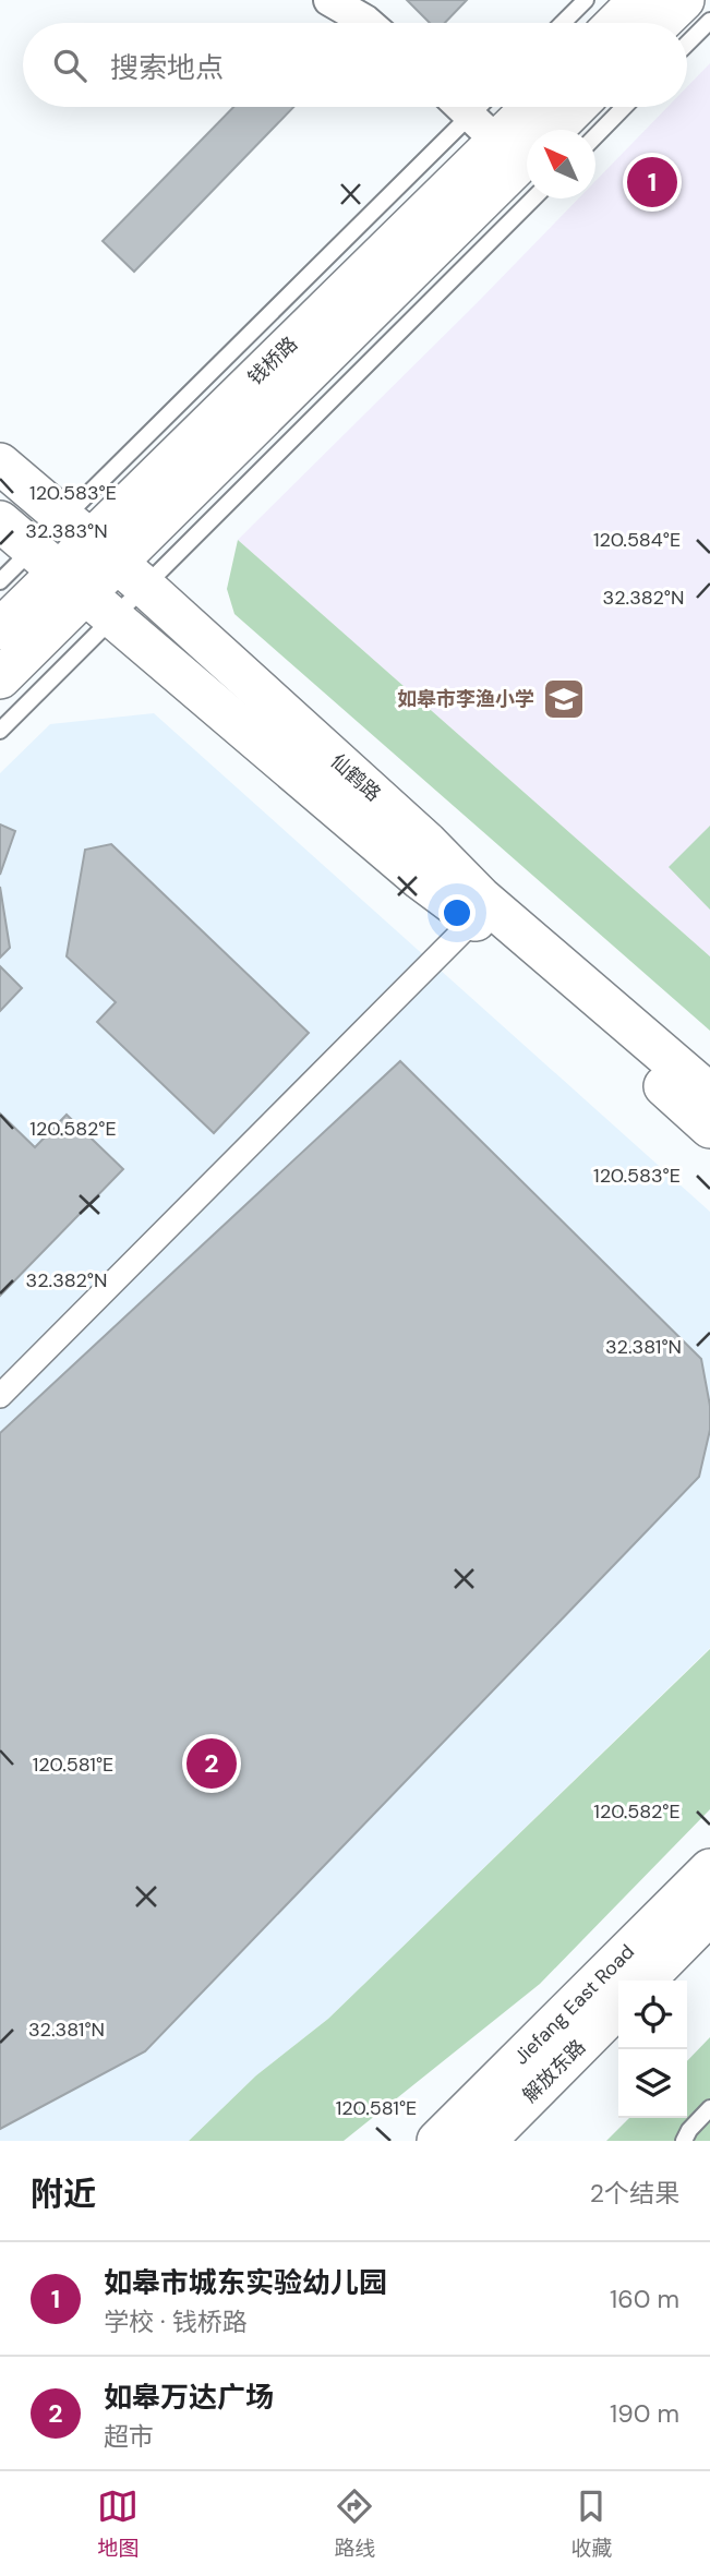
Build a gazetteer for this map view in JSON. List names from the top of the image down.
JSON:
{
  "streets": {
    "street": [
      "钱桥路",
      "仙鹤路",
      "Jiefang East Road",
      "解放东路"
    ]
  },
  "crossings": [
    ["钱桥路", "仙鹤路"]
  ],
  "places": {
    "school or university": ["如皋市李渔小学"]
  },
  "north": "top left",
  "page": {
    "search": "搜索地点",
    "pins": ["1", "2"],
    "heading": ["附近", "2个结果"],
    "list": [
      {
        "mark": "1",
        "name": "如皋市城东实验幼儿园",
        "note": "学校 · 钱桥路",
        "value": "160 m"
      },
      {
        "mark": "2",
        "name": "如皋万达广场",
        "note": "超市",
        "value": "190 m"
      }
    ],
    "nav": ["地图", "路线", "收藏"]
  },
  "coordinates": [
    "120.583°E",
    "32.383°N",
    "120.584°E",
    "32.382°N",
    "120.582°E",
    "32.381°N",
    "120.581°E"
  ]
}
